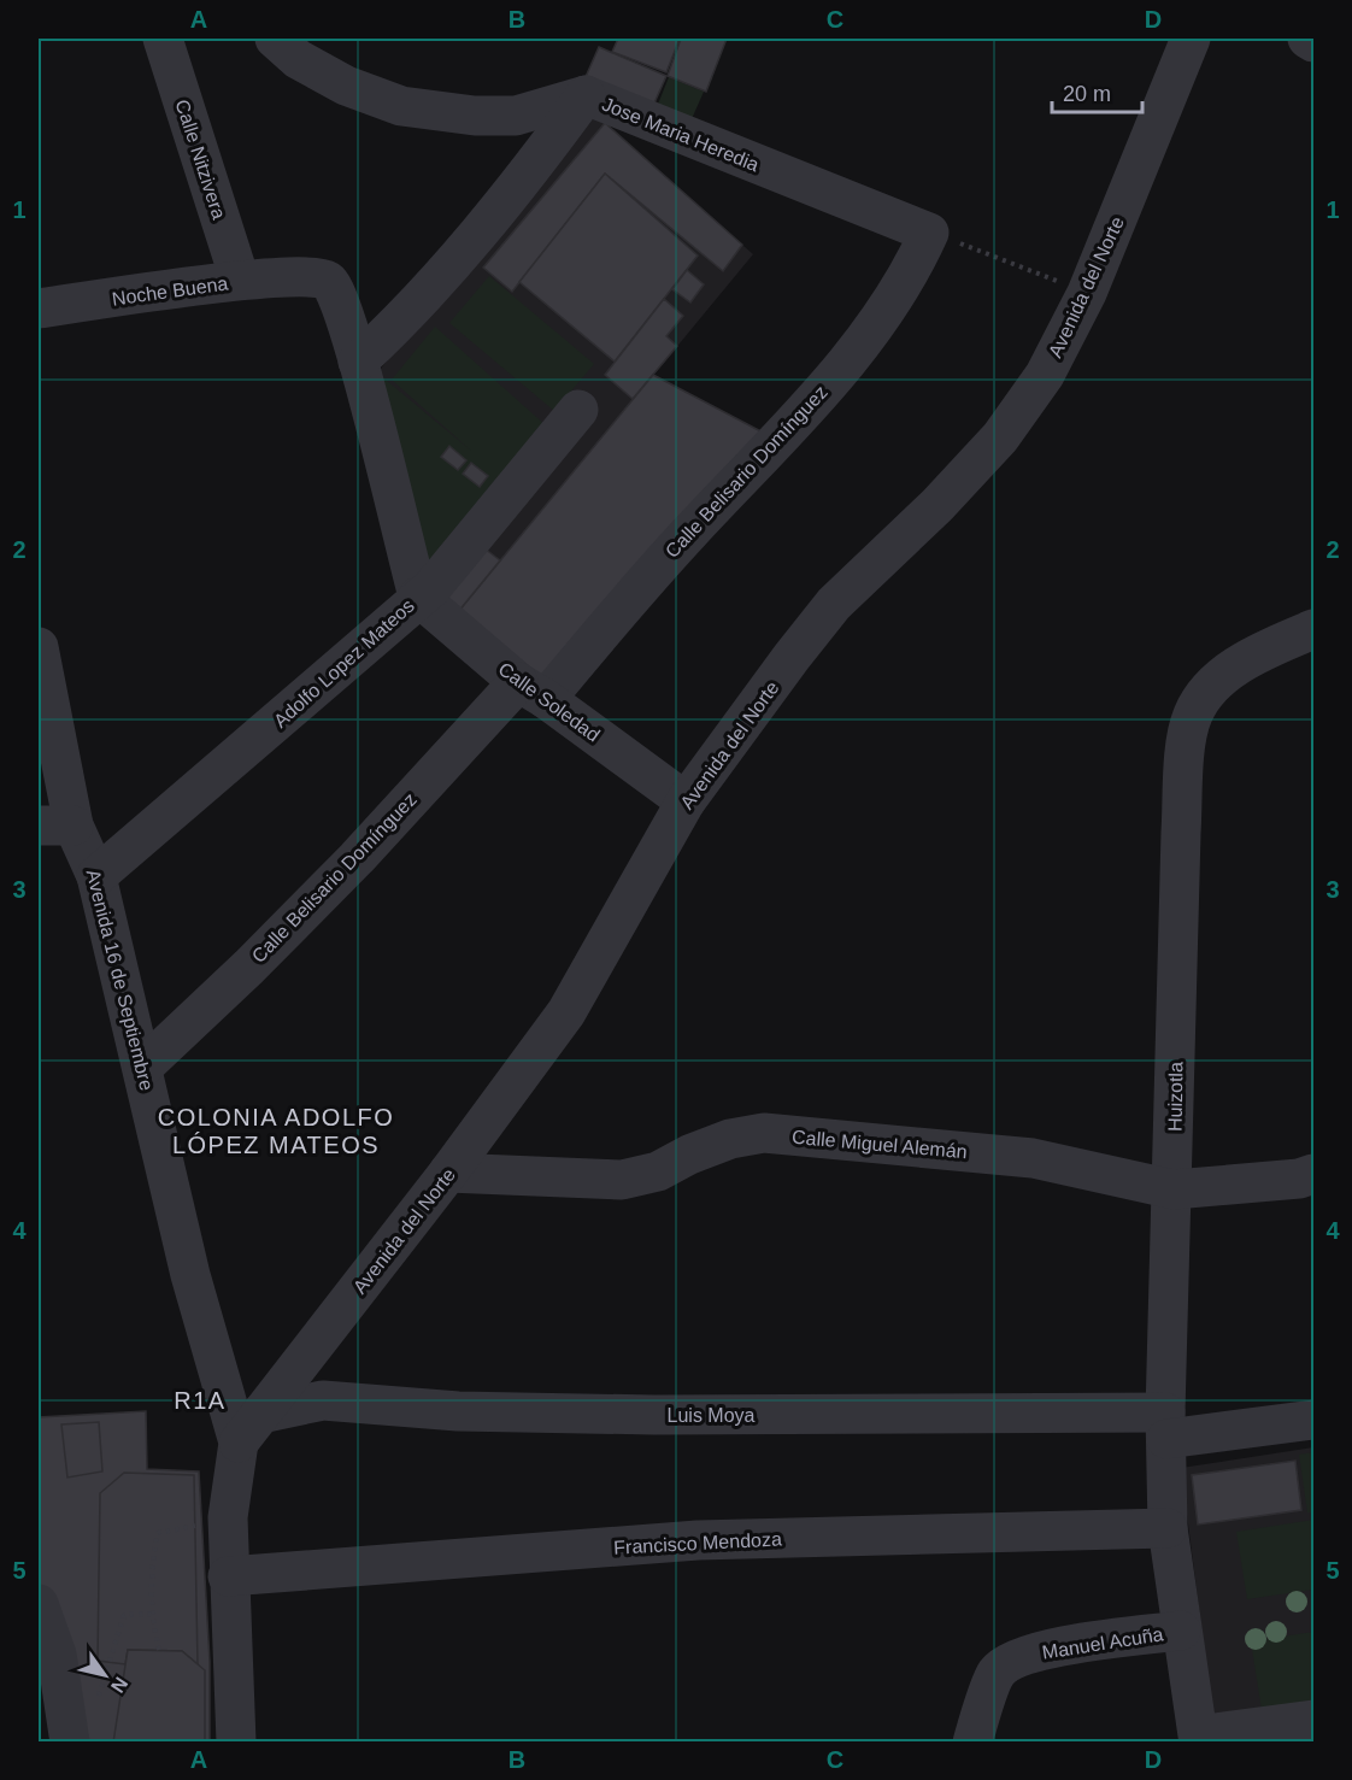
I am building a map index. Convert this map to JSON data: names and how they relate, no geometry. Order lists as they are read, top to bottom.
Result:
{
  "streets": {
    "street": [
      "Jose Maria Heredia",
      "Calle Nitzivera",
      "Avenida del Norte",
      "Noche Buena",
      "Calle Belisario Domínguez",
      "Adolfo Lopez Mateos",
      "Calle Soledad",
      "Avenida 16 de Septiembre",
      "Huizotla",
      "Calle Miguel Alemán",
      "Luis Moya",
      "Francisco Mendoza",
      "Manuel Acuña"
    ]
  },
  "crossings": [
    ["Jose Maria Heredia", "Calle Belisario Domínguez"],
    ["Calle Nitzivera", "Noche Buena"],
    ["Avenida del Norte", "Calle Soledad"],
    ["Avenida del Norte", "Avenida 16 de Septiembre"],
    ["Avenida del Norte", "Calle Miguel Alemán"],
    ["Avenida del Norte", "Luis Moya"],
    ["Noche Buena", "Adolfo Lopez Mateos"],
    ["Calle Belisario Domínguez", "Calle Soledad"],
    ["Calle Belisario Domínguez", "Avenida 16 de Septiembre"],
    ["Adolfo Lopez Mateos", "Calle Soledad"],
    ["Adolfo Lopez Mateos", "Avenida 16 de Septiembre"],
    ["Avenida 16 de Septiembre", "Luis Moya"],
    ["Avenida 16 de Septiembre", "Francisco Mendoza"],
    ["Huizotla", "Calle Miguel Alemán"],
    ["Huizotla", "Luis Moya"],
    ["Huizotla", "Francisco Mendoza"],
    ["Huizotla", "Manuel Acuña"]
  ],
  "districts": ["COLONIA ADOLFO LÓPEZ MATEOS", "R1A"],
  "scale_bar": "20 m",
  "north": "bottom right",
  "grid": {
    "columns": [
      "A",
      "B",
      "C",
      "D"
    ],
    "rows": [
      "1",
      "2",
      "3",
      "4",
      "5"
    ]
  }
}
